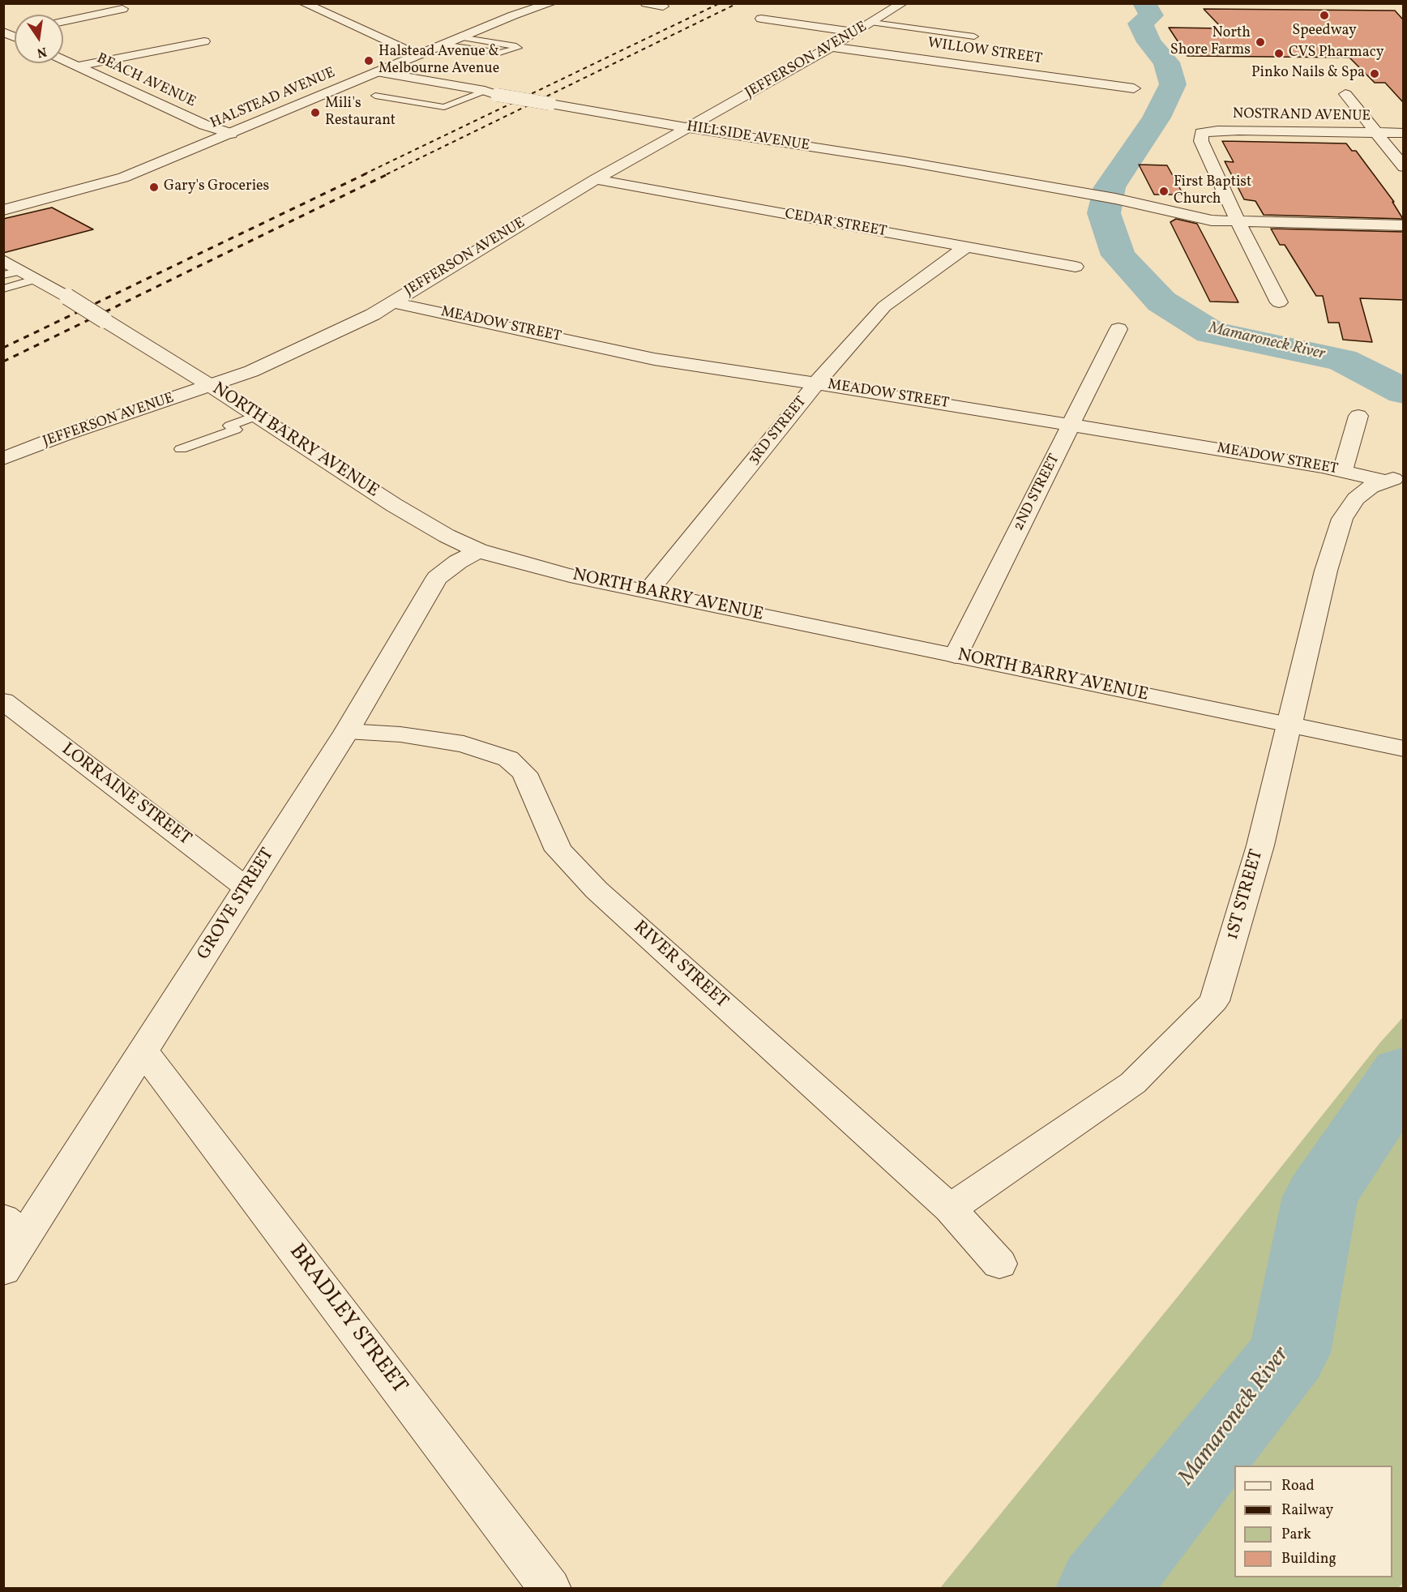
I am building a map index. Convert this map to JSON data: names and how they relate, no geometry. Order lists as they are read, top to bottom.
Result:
{
  "streets": {
    "street": [
      "WILLOW STREET",
      "JEFFERSON AVENUE",
      "BEACH AVENUE",
      "HALSTEAD AVENUE",
      "NOSTRAND AVENUE",
      "HILLSIDE AVENUE",
      "CEDAR STREET",
      "MEADOW STREET",
      "3RD STREET",
      "NORTH BARRY AVENUE",
      "2ND STREET",
      "LORRAINE STREET",
      "1ST STREET",
      "GROVE STREET",
      "RIVER STREET",
      "BRADLEY STREET"
    ]
  },
  "crossings": [
    ["WILLOW STREET", "JEFFERSON AVENUE"],
    ["JEFFERSON AVENUE", "HILLSIDE AVENUE"],
    ["JEFFERSON AVENUE", "CEDAR STREET"],
    ["JEFFERSON AVENUE", "MEADOW STREET"],
    ["JEFFERSON AVENUE", "NORTH BARRY AVENUE"],
    ["BEACH AVENUE", "HALSTEAD AVENUE"],
    ["HALSTEAD AVENUE", "HILLSIDE AVENUE"],
    ["NOSTRAND AVENUE", "HILLSIDE AVENUE"],
    ["CEDAR STREET", "3RD STREET"],
    ["MEADOW STREET", "3RD STREET"],
    ["MEADOW STREET", "2ND STREET"],
    ["MEADOW STREET", "1ST STREET"],
    ["3RD STREET", "NORTH BARRY AVENUE"],
    ["NORTH BARRY AVENUE", "2ND STREET"],
    ["NORTH BARRY AVENUE", "1ST STREET"],
    ["NORTH BARRY AVENUE", "GROVE STREET"],
    ["LORRAINE STREET", "GROVE STREET"],
    ["1ST STREET", "RIVER STREET"],
    ["GROVE STREET", "RIVER STREET"],
    ["GROVE STREET", "BRADLEY STREET"]
  ],
  "water": ["Mamaroneck River"],
  "places": [
    "Speedway",
    "North Shore Farms",
    "CVS Pharmacy",
    "Halstead Avenue & Melbourne Avenue",
    "Pinko Nails & Spa",
    "Mili's Restaurant",
    "Gary's Groceries",
    "First Baptist Church"
  ],
  "legend": [
    "Road",
    "Railway",
    "Park",
    "Building"
  ],
  "north": "bottom"
}
